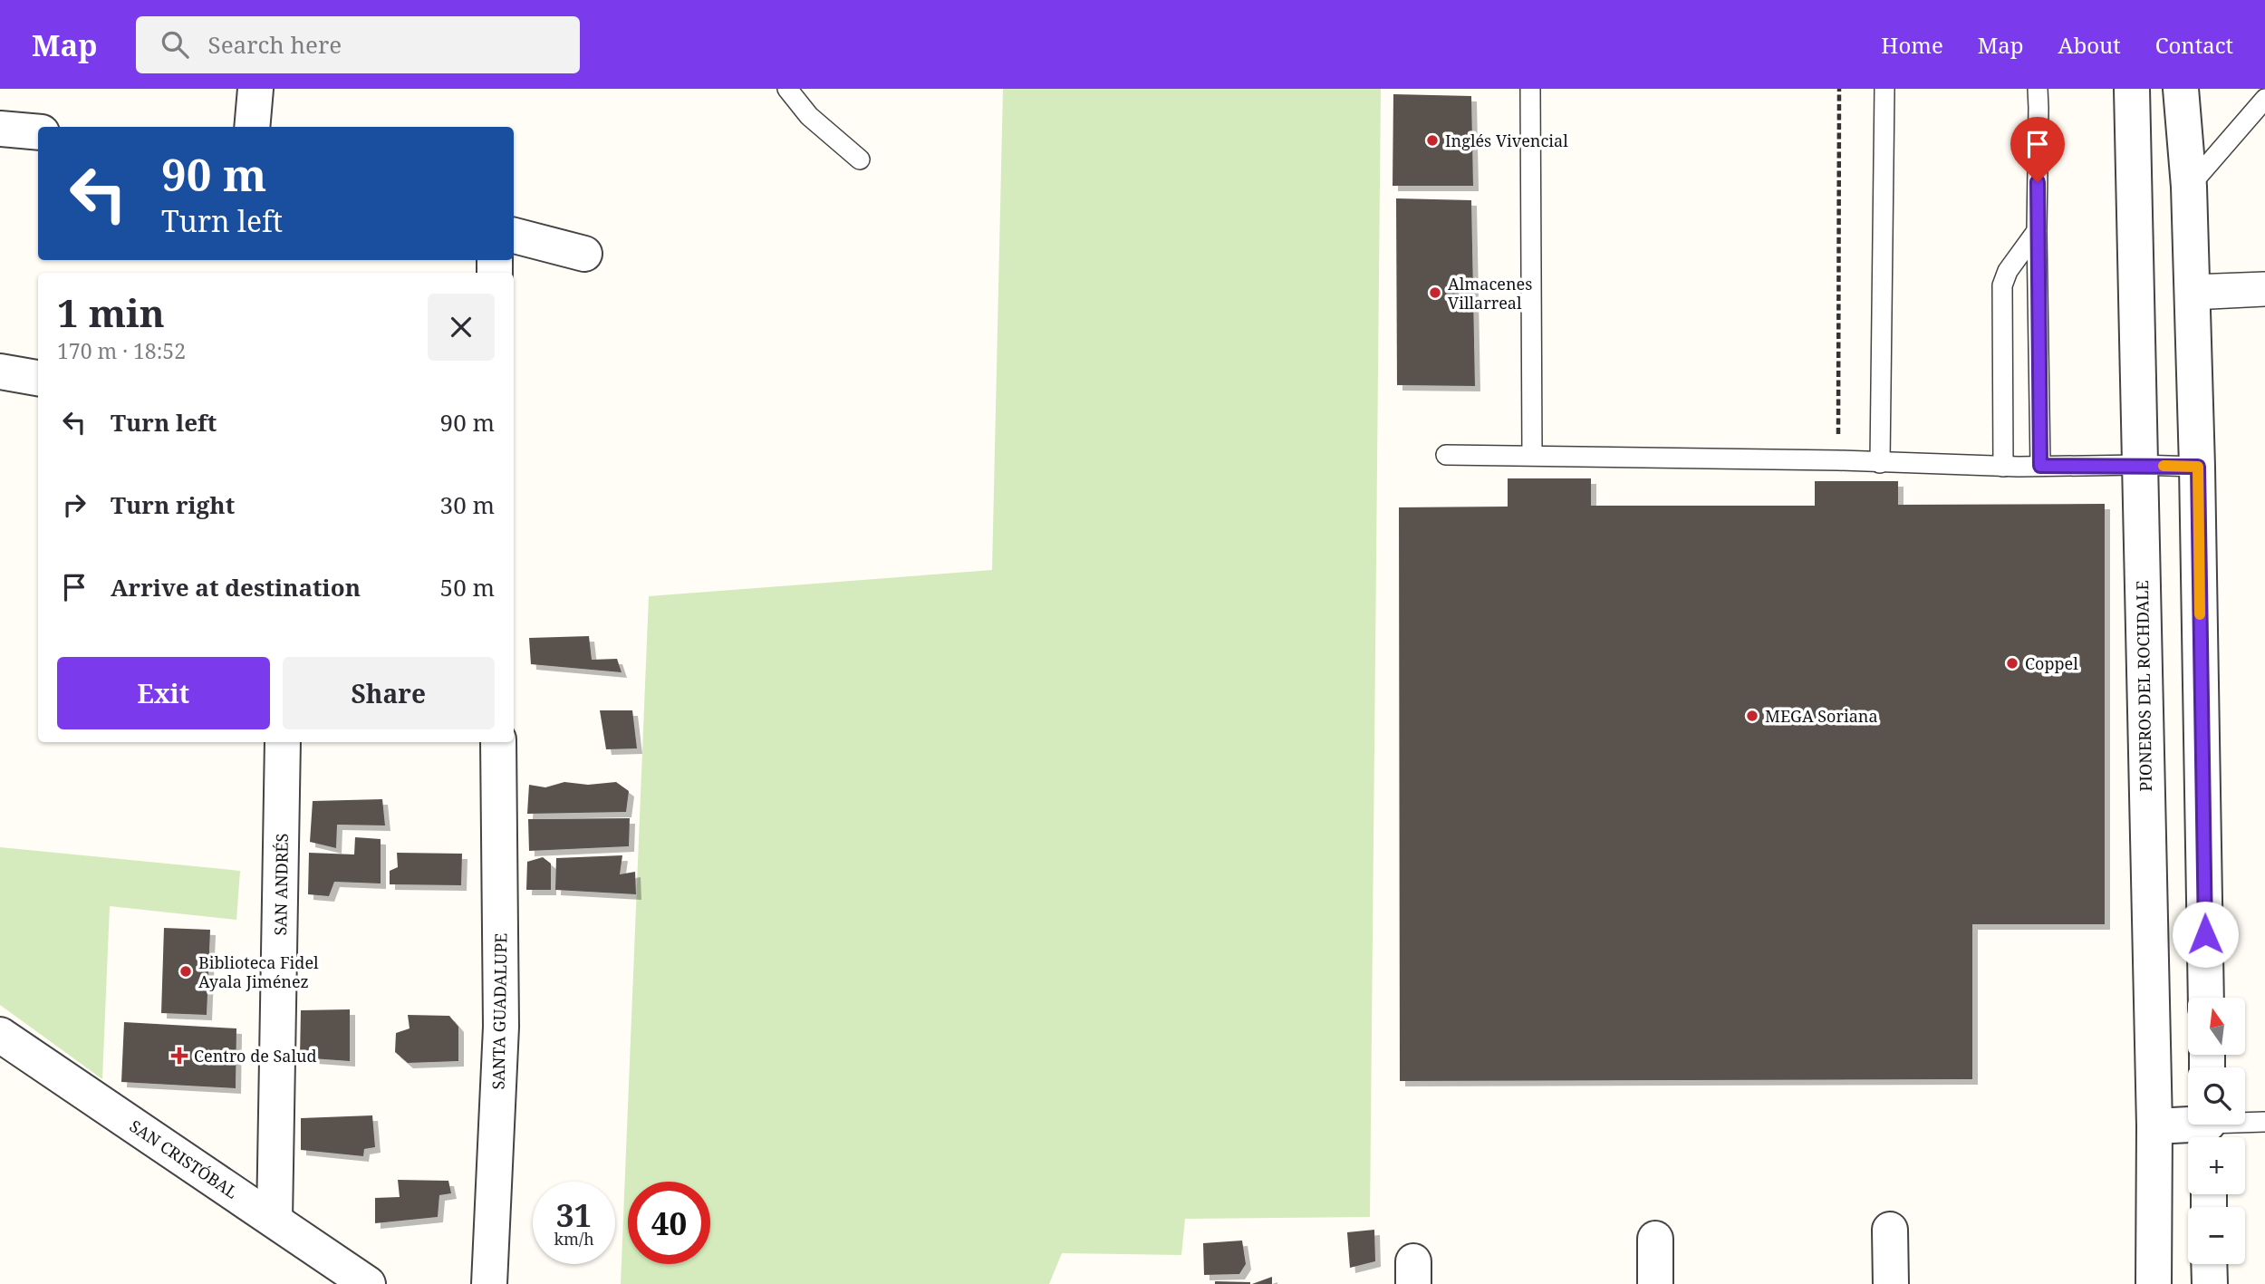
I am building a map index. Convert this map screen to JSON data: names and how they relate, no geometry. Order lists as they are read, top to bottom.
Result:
{
  "streets": {
    "street": [
      "PIONEROS DEL ROCHDALE",
      "SAN ANDRÉS",
      "SANTA GUADALUPE",
      "SAN CRISTÓBAL"
    ]
  },
  "crossings": [
    ["SAN ANDRÉS", "SAN CRISTÓBAL"]
  ],
  "places": {
    "other": [
      "Inglés Vivencial",
      "Almacenes Villarreal",
      "Coppel",
      "MEGA Soriana",
      "Biblioteca Fidel Ayala Jiménez"
    ],
    "health": ["Centro de Salud"]
  },
  "north": "top",
  "page": {
    "header": "Map",
    "search": "Search here",
    "nav": [
      "Home",
      "Map",
      "About",
      "Contact"
    ],
    "turn": ["90 m", "Turn left"],
    "heading": ["1 min", "170 m · 18:52"],
    "list": [
      {
        "name": "Turn left",
        "value": "90 m"
      },
      {
        "name": "Turn right",
        "value": "30 m"
      },
      {
        "name": "Arrive at destination",
        "value": "50 m"
      }
    ],
    "buttons": ["Exit", "Share"],
    "map_buttons": ["+", "−"],
    "speed": "31 km/h",
    "limit": "40"
  }
}
